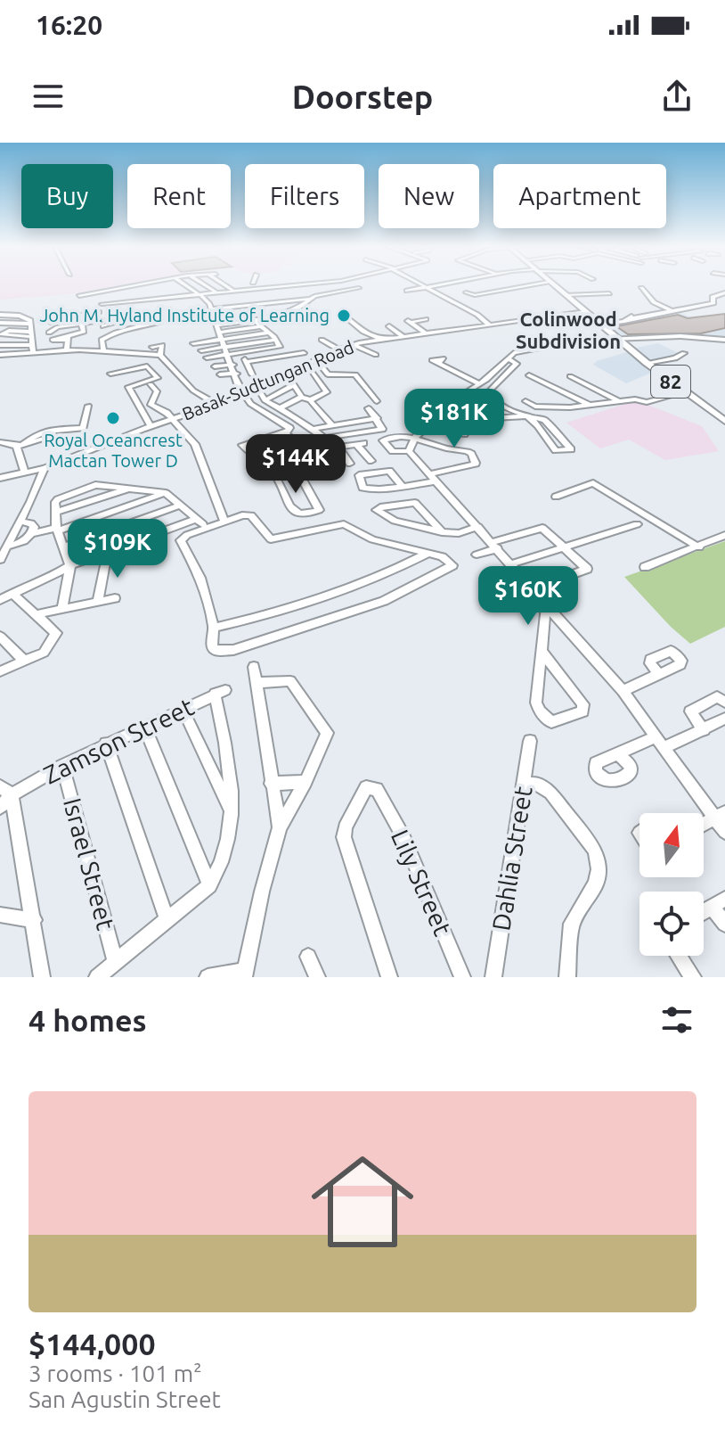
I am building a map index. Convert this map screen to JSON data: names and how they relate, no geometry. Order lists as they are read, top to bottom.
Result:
{
  "streets": {
    "main road": ["82"],
    "street": [
      "Basak-Sudtungan Road",
      "Zamson Street",
      "Dahlia Street",
      "Israel Street",
      "Lily Street"
    ]
  },
  "crossings": [
    ["Basak-Sudtungan Road", "82"],
    ["Zamson Street", "Israel Street"]
  ],
  "districts": ["Colinwood Subdivision"],
  "places": ["John M. Hyland Institute of Learning", "Royal Oceancrest Mactan Tower D"],
  "north": "top",
  "page": {
    "status": "16:20",
    "header": "Doorstep",
    "chip": [
      "Buy",
      "Rent",
      "Filters",
      "New",
      "Apartment"
    ],
    "price": [
      "$181K",
      "$144K",
      "$109K",
      "$160K"
    ],
    "heading": "4 homes",
    "list": [
      {
        "name": "$144,000",
        "note": "3 rooms · 101 m² · San Agustin Street"
      }
    ]
  }
}
